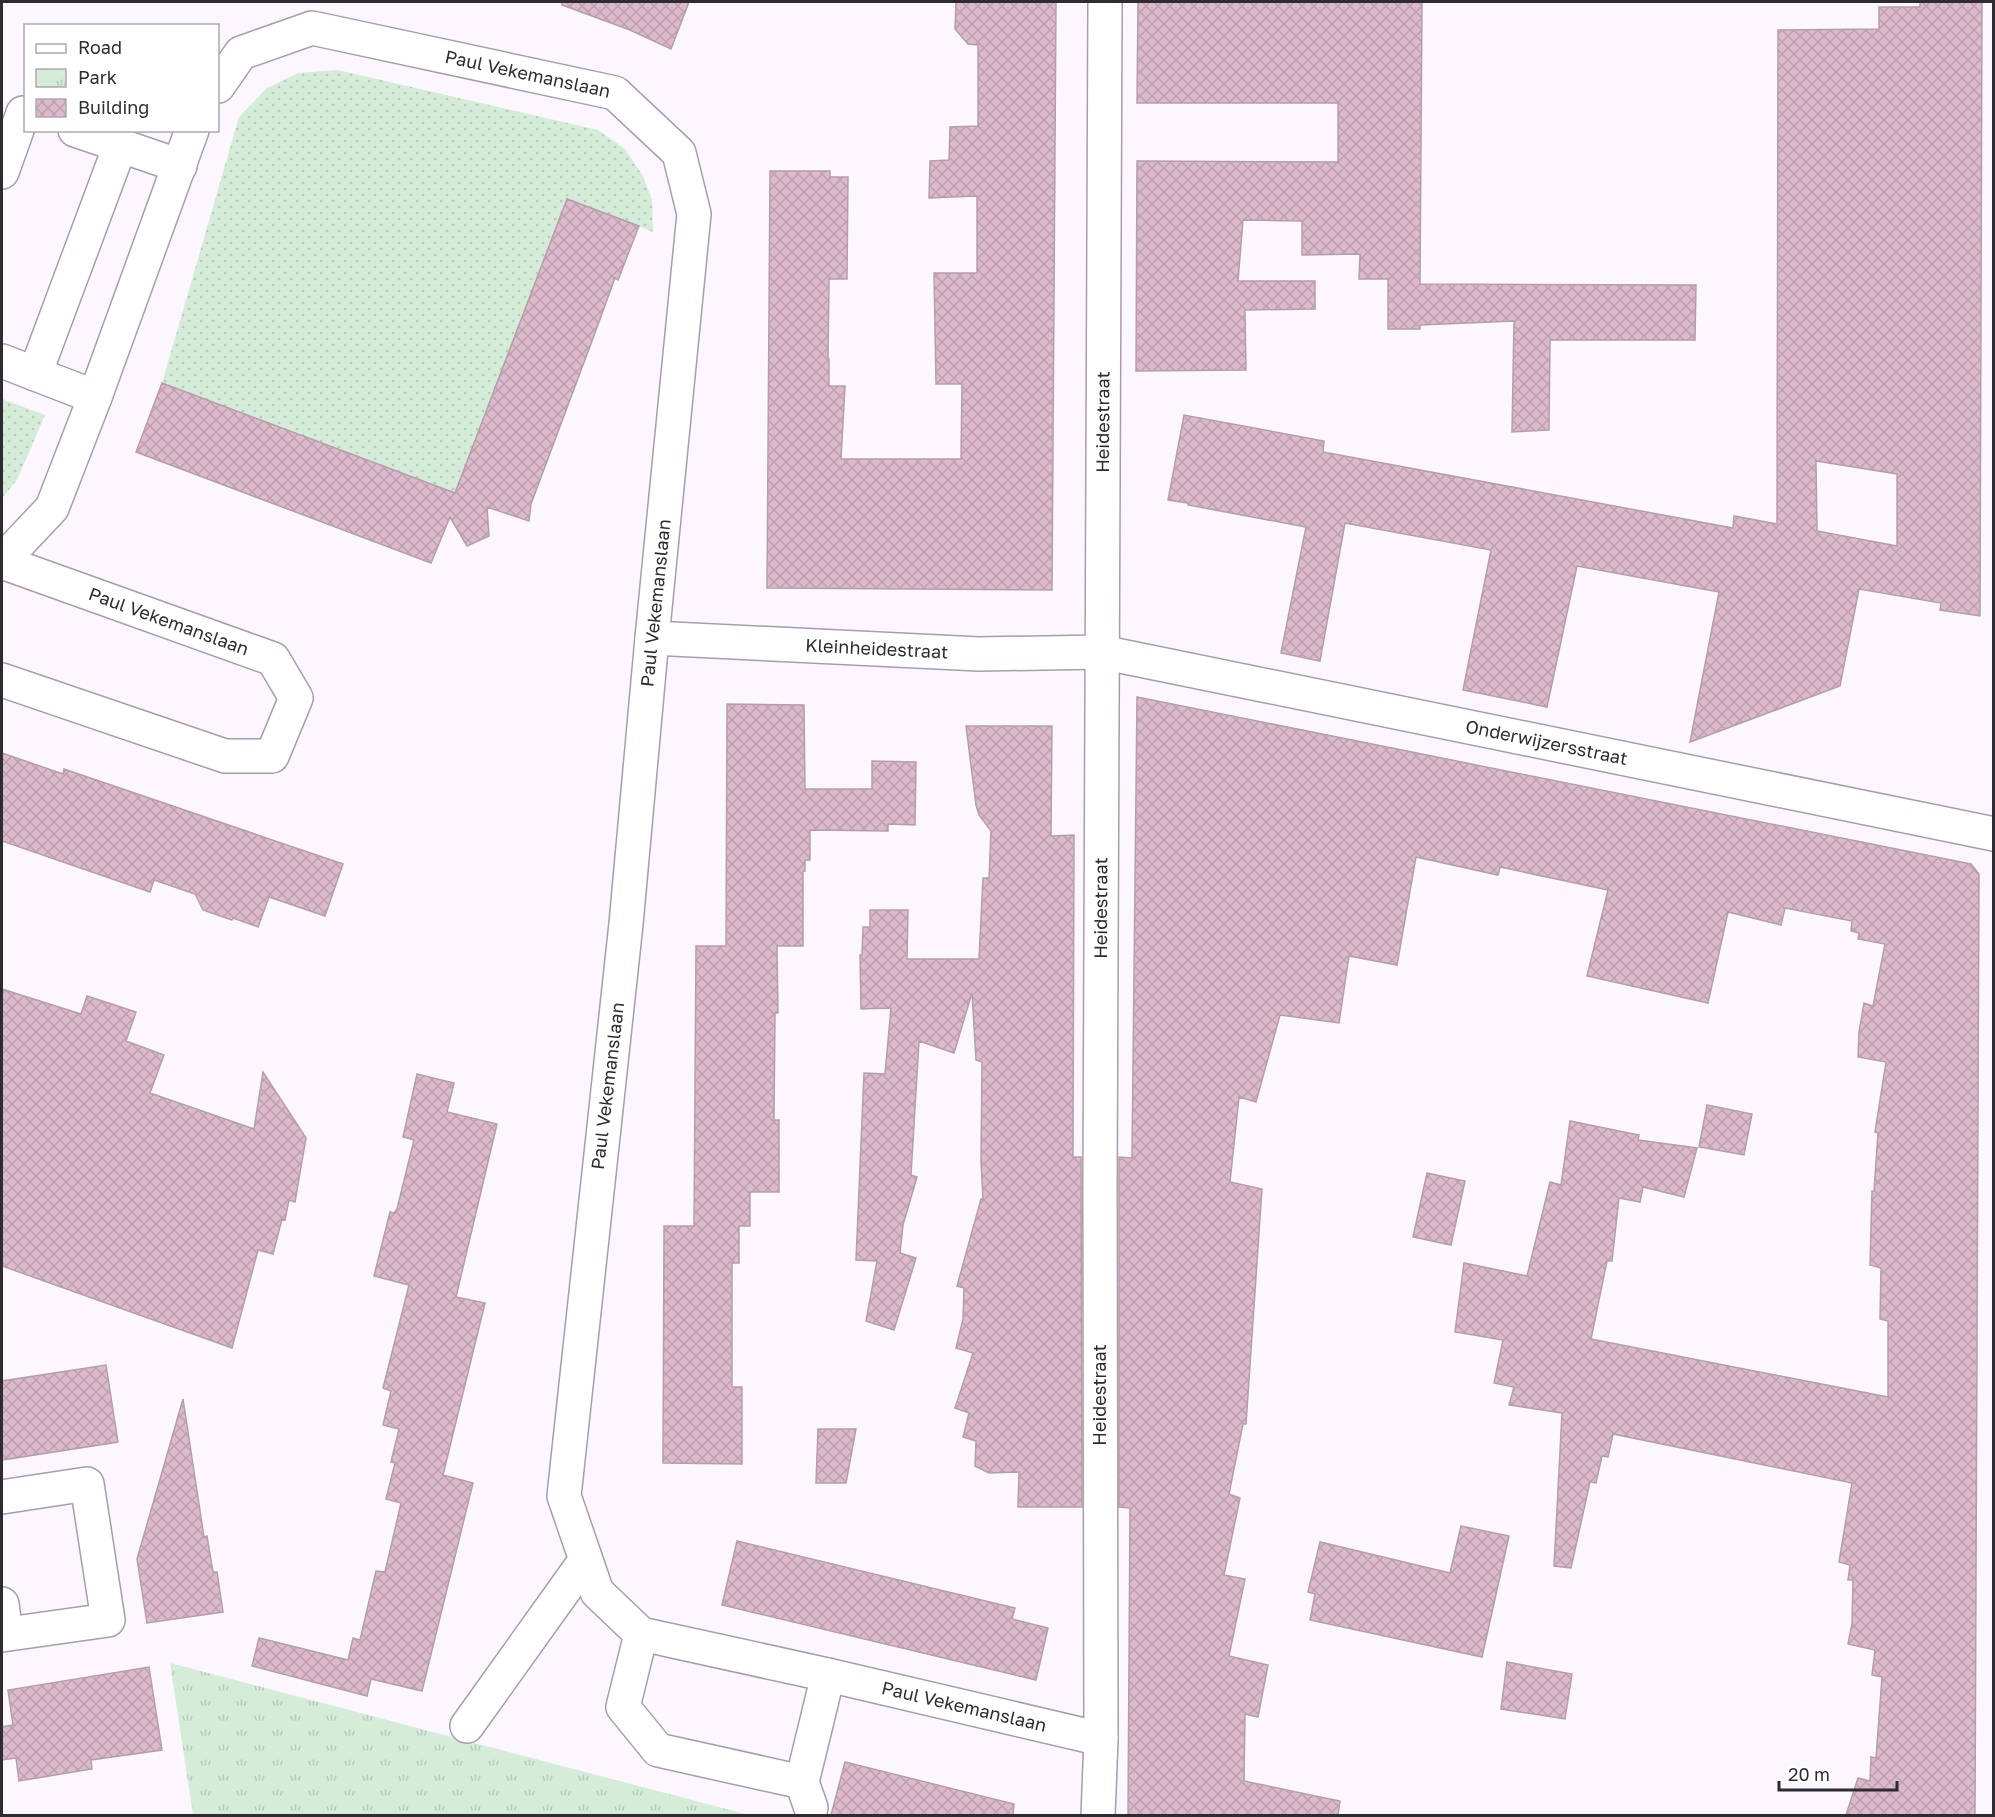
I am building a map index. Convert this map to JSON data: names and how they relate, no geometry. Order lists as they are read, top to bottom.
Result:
{
  "streets": {
    "street": [
      "Paul Vekemanslaan",
      "Heidestraat",
      "Kleinheidestraat",
      "Onderwijzersstraat"
    ]
  },
  "crossings": [
    ["Paul Vekemanslaan", "Heidestraat"],
    ["Paul Vekemanslaan", "Kleinheidestraat"],
    ["Heidestraat", "Kleinheidestraat"],
    ["Heidestraat", "Onderwijzersstraat"],
    ["Kleinheidestraat", "Onderwijzersstraat"]
  ],
  "legend": ["Road", "Park", "Building"],
  "scale_bar": "20 m"
}
